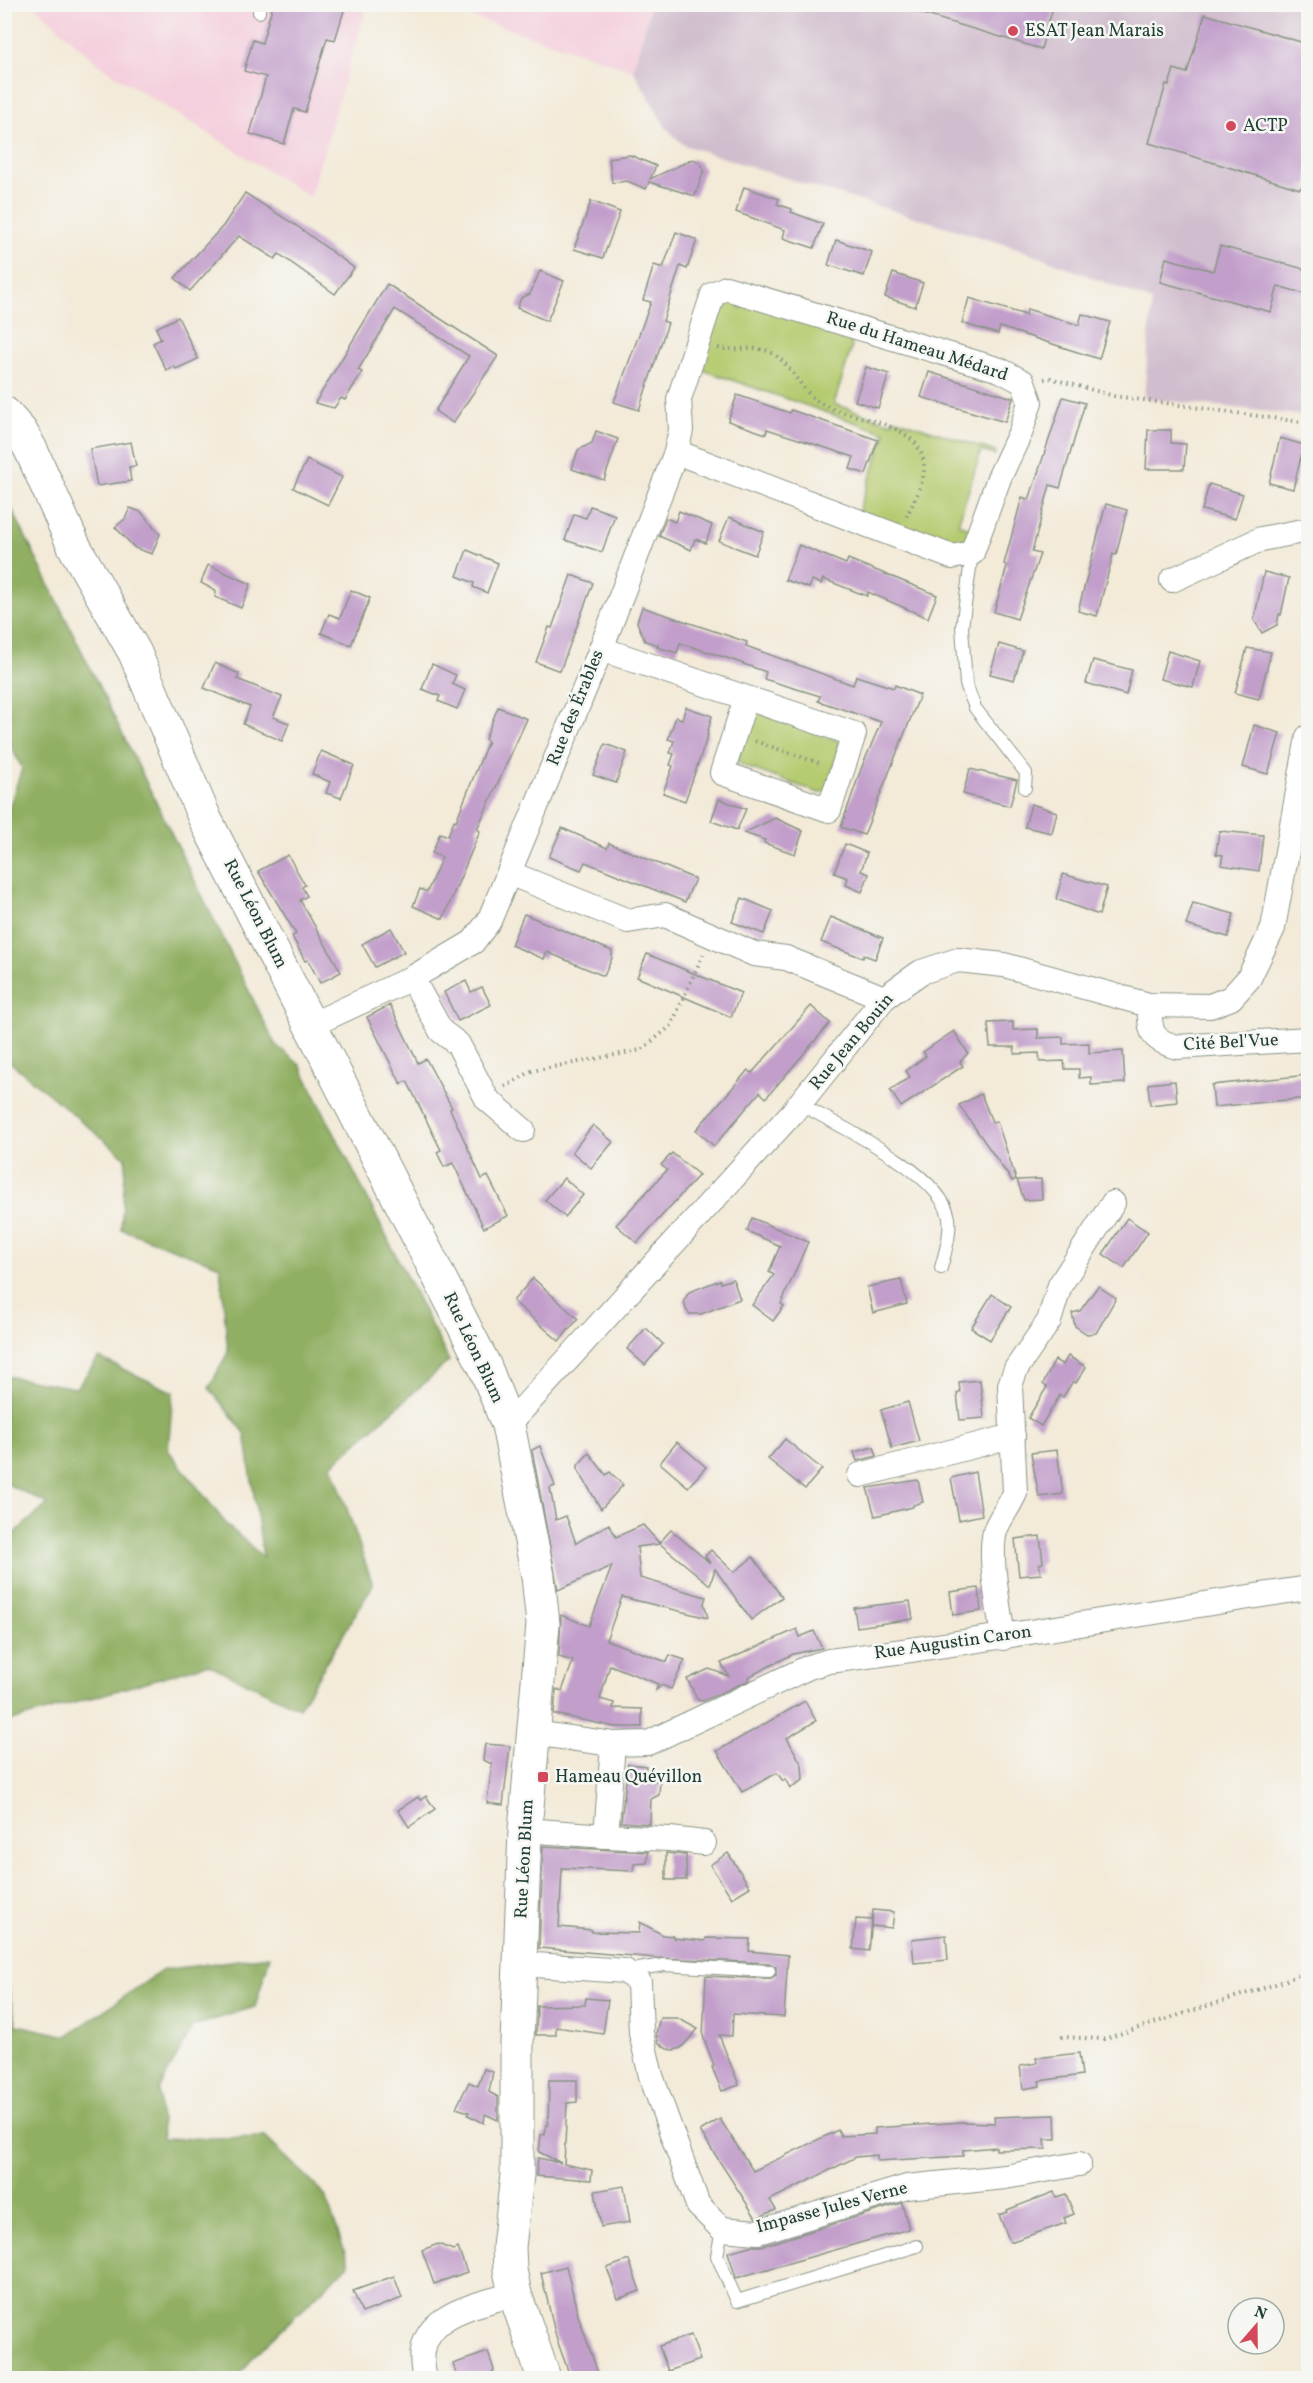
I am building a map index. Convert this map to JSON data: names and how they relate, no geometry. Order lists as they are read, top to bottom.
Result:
{
  "streets": {
    "street": [
      "Rue du Hameau Médard",
      "Rue des Érables",
      "Rue Léon Blum",
      "Rue Jean Bouin",
      "Cité Bel'Vue",
      "Rue Augustin Caron",
      "Impasse Jules Verne"
    ]
  },
  "crossings": [
    ["Rue du Hameau Médard", "Rue des Érables"],
    ["Rue des Érables", "Rue Léon Blum"],
    ["Rue Léon Blum", "Rue Jean Bouin"],
    ["Rue Léon Blum", "Rue Augustin Caron"],
    ["Rue Jean Bouin", "Cité Bel'Vue"]
  ],
  "places": {
    "other": ["ESAT Jean Marais", "ACTP"],
    "transit": ["Hameau Quévillon"]
  },
  "north": "top"
}
